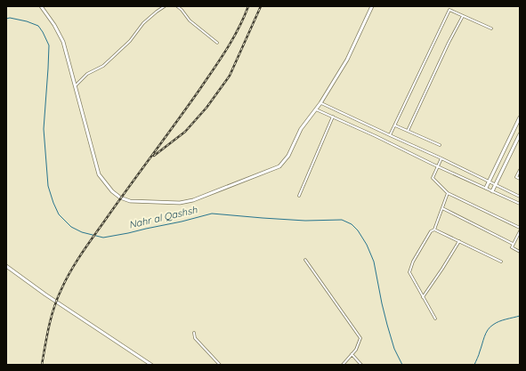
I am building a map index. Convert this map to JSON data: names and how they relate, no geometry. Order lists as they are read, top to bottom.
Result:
{
  "water": ["Nahr al Qashsh"]
}
